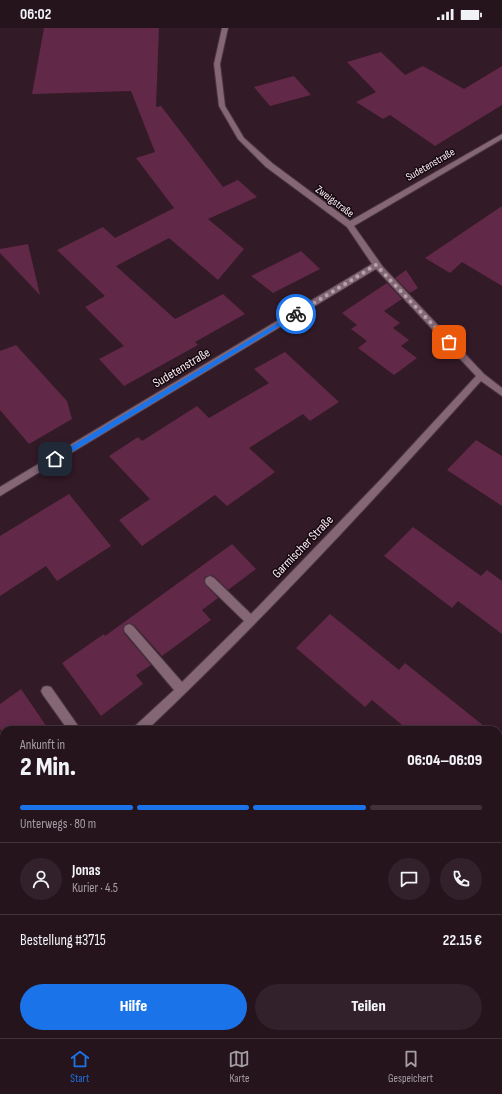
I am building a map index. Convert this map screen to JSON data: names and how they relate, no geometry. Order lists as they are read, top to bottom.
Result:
{
  "streets": {
    "street": ["Sudetenstraße", "Zweigstraße", "Garmischer Straße"]
  },
  "crossings": [
    ["Sudetenstraße", "Zweigstraße"],
    ["Zweigstraße", "Garmischer Straße"]
  ],
  "page": {
    "status": "06:02",
    "heading": ["2 Min.", "Ankunft in", "06:04–06:09"],
    "panel": [
      "Jonas",
      "Kurier · 4.5",
      "Bestellung #3715",
      "22.15 €"
    ],
    "bar": "Unterwegs · 80 m",
    "buttons": ["Hilfe", "Teilen"],
    "tabs": ["Start", "Karte", "Gespeichert"]
  }
}
